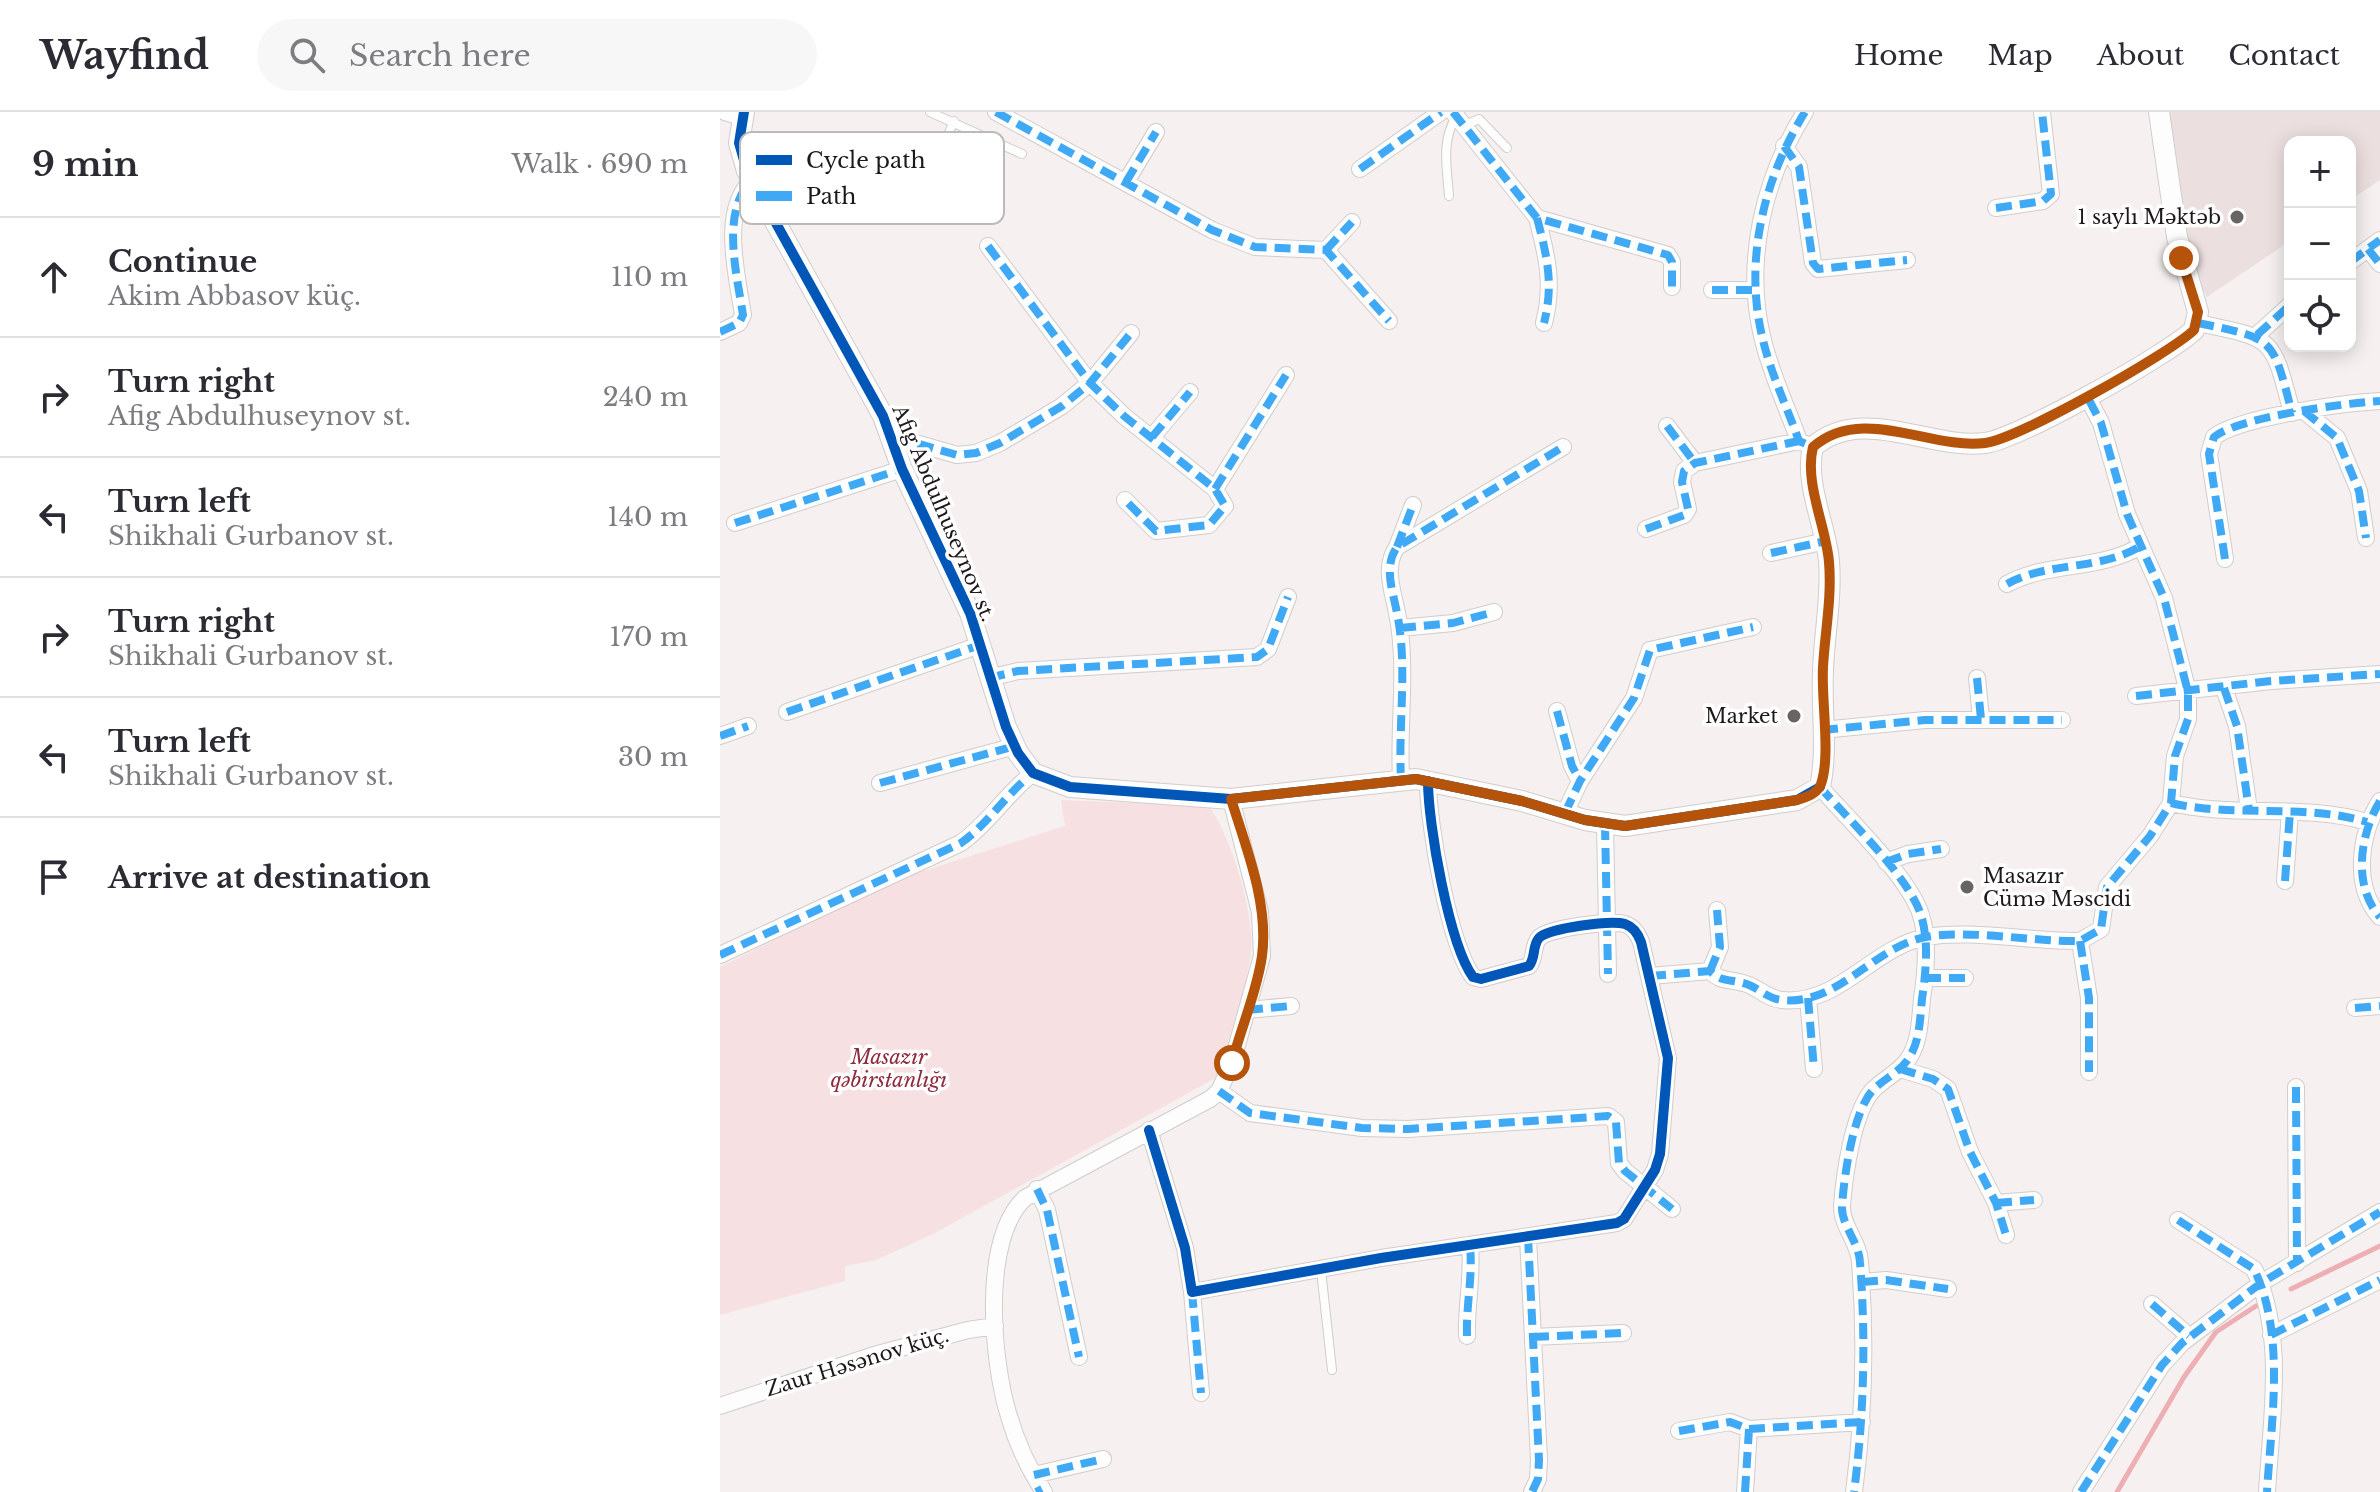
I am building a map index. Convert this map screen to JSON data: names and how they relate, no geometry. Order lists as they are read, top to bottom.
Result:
{
  "streets": {
    "street": ["Afig Abdulhuseynov st.", "Zaur Həsənov küç."]
  },
  "parks": ["Masazır qəbirstanlığı"],
  "places": ["1 saylı Məktəb", "Market", "Masazır Cümə Məscidi"],
  "legend": ["Cycle path", "Path"],
  "page": {
    "header": "Wayfind",
    "search": "Search here",
    "nav": [
      "Home",
      "Map",
      "About",
      "Contact"
    ],
    "heading": ["9 min", "Walk · 690 m"],
    "map_buttons": ["+", "−"],
    "list": [
      ["Continue", "Akim Abbasov küç.", "110 m"],
      ["Turn right", "Afig Abdulhuseynov st.", "240 m"],
      ["Turn left", "Shikhali Gurbanov st.", "140 m"],
      ["Turn right", "Shikhali Gurbanov st.", "170 m"],
      ["Turn left", "Shikhali Gurbanov st.", "30 m"],
      "Arrive at destination"
    ]
  }
}
